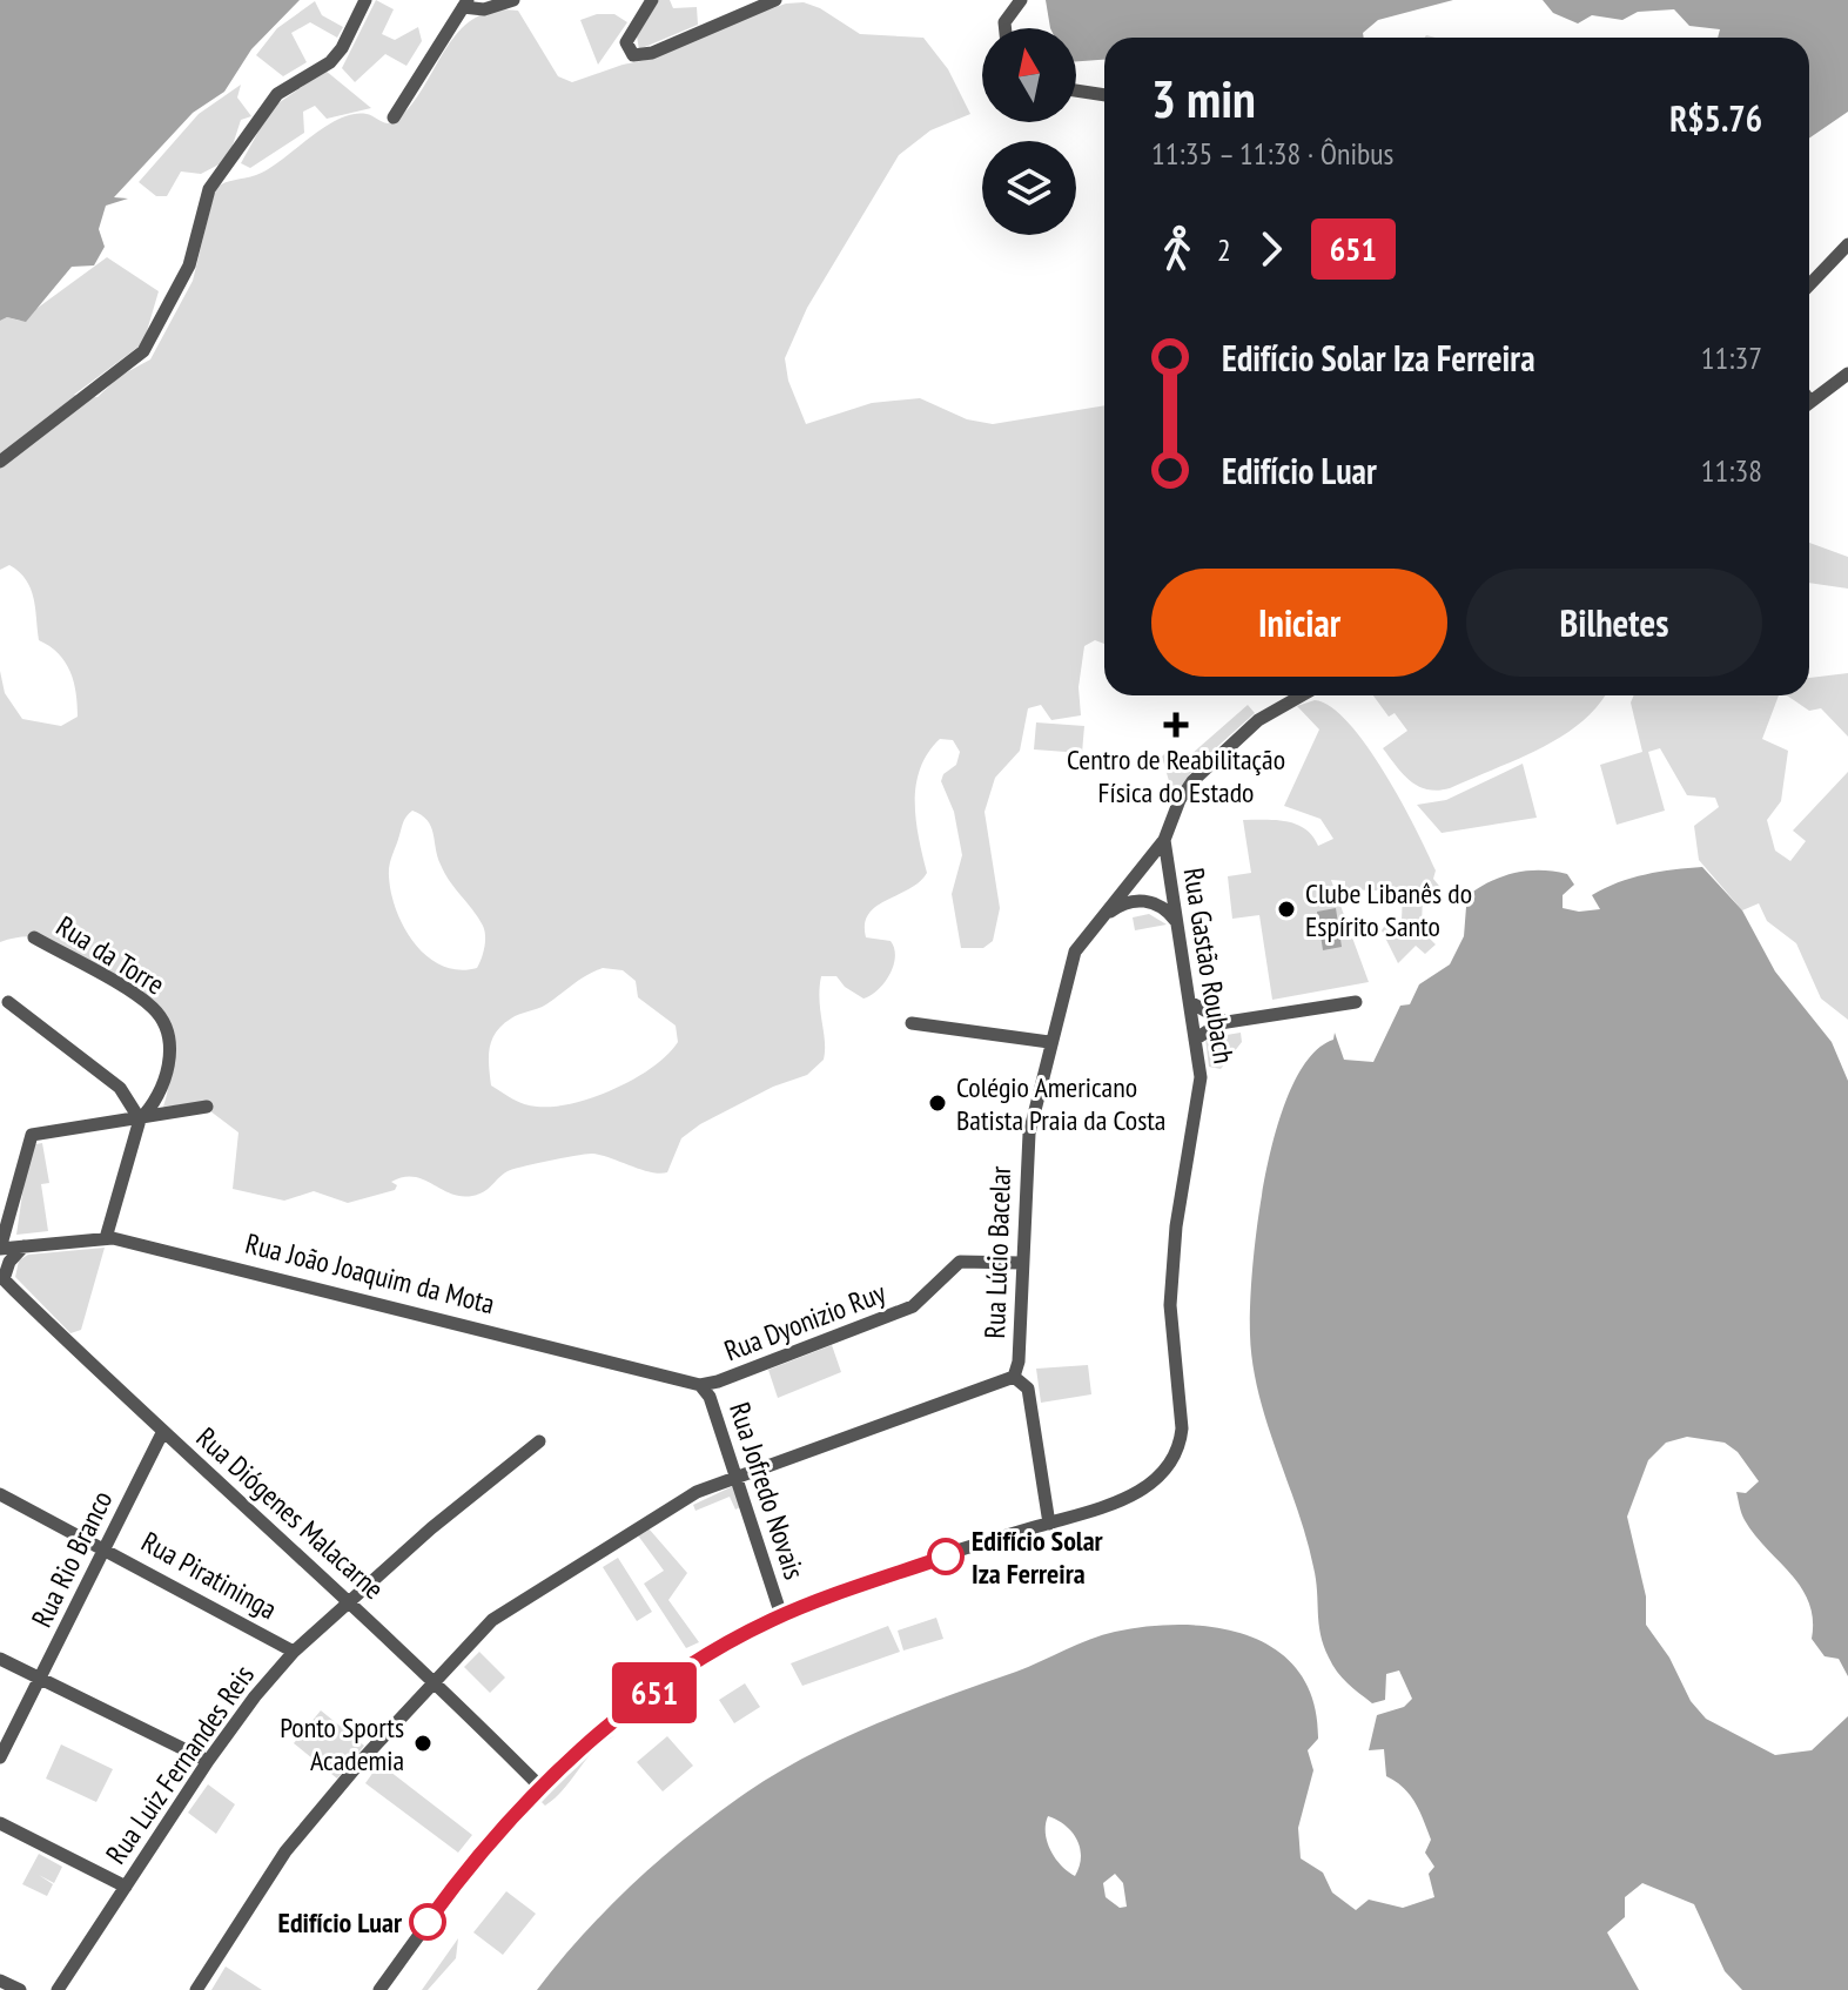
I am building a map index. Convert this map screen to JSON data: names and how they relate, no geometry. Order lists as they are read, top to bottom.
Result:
{
  "streets": {
    "street": [
      "Rua da Torre",
      "Rua Gastão Roubach",
      "Rua Lúcio Bacelar",
      "Rua João Joaquim da Mota",
      "Rua Dyonizio Ruy",
      "Rua Jofredo Novais",
      "Rua Diógenes Malacarne",
      "Rua Rio Branco",
      "Rua Piratininga",
      "Rua Luiz Fernandes Reis"
    ]
  },
  "crossings": [
    ["Rua da Torre", "Rua João Joaquim da Mota"],
    ["Rua Gastão Roubach", "Rua Lúcio Bacelar"],
    ["Rua Gastão Roubach", "Rua Jofredo Novais"],
    ["Rua Gastão Roubach", "Rua Diógenes Malacarne"],
    ["Rua Lúcio Bacelar", "Rua Dyonizio Ruy"],
    ["Rua João Joaquim da Mota", "Rua Dyonizio Ruy"],
    ["Rua João Joaquim da Mota", "Rua Jofredo Novais"],
    ["Rua Dyonizio Ruy", "Rua Jofredo Novais"],
    ["Rua Diógenes Malacarne", "Rua Rio Branco"],
    ["Rua Diógenes Malacarne", "Rua Luiz Fernandes Reis"],
    ["Rua Rio Branco", "Rua Piratininga"],
    ["Rua Piratininga", "Rua Luiz Fernandes Reis"]
  ],
  "places": {
    "health": ["Centro de Reabilitação Física do Estado"],
    "other": [
      "Clube Libanês do Espírito Santo",
      "Colégio Americano Batista Praia da Costa",
      "Edifício Solar Iza Ferreira",
      "Ponto Sports Academia",
      "Edifício Luar"
    ]
  },
  "lines": ["bus line 651"],
  "north": "top",
  "page": {
    "on_map": "651",
    "heading": ["3 min", "11:35 – 11:38 · Ônibus", "R$5.76"],
    "legs": ["2", "651"],
    "list": [
      {
        "name": "Edifício Solar Iza Ferreira",
        "value": "11:37"
      },
      {
        "name": "Edifício Luar",
        "value": "11:38"
      }
    ],
    "buttons": ["Iniciar", "Bilhetes"]
  }
}
